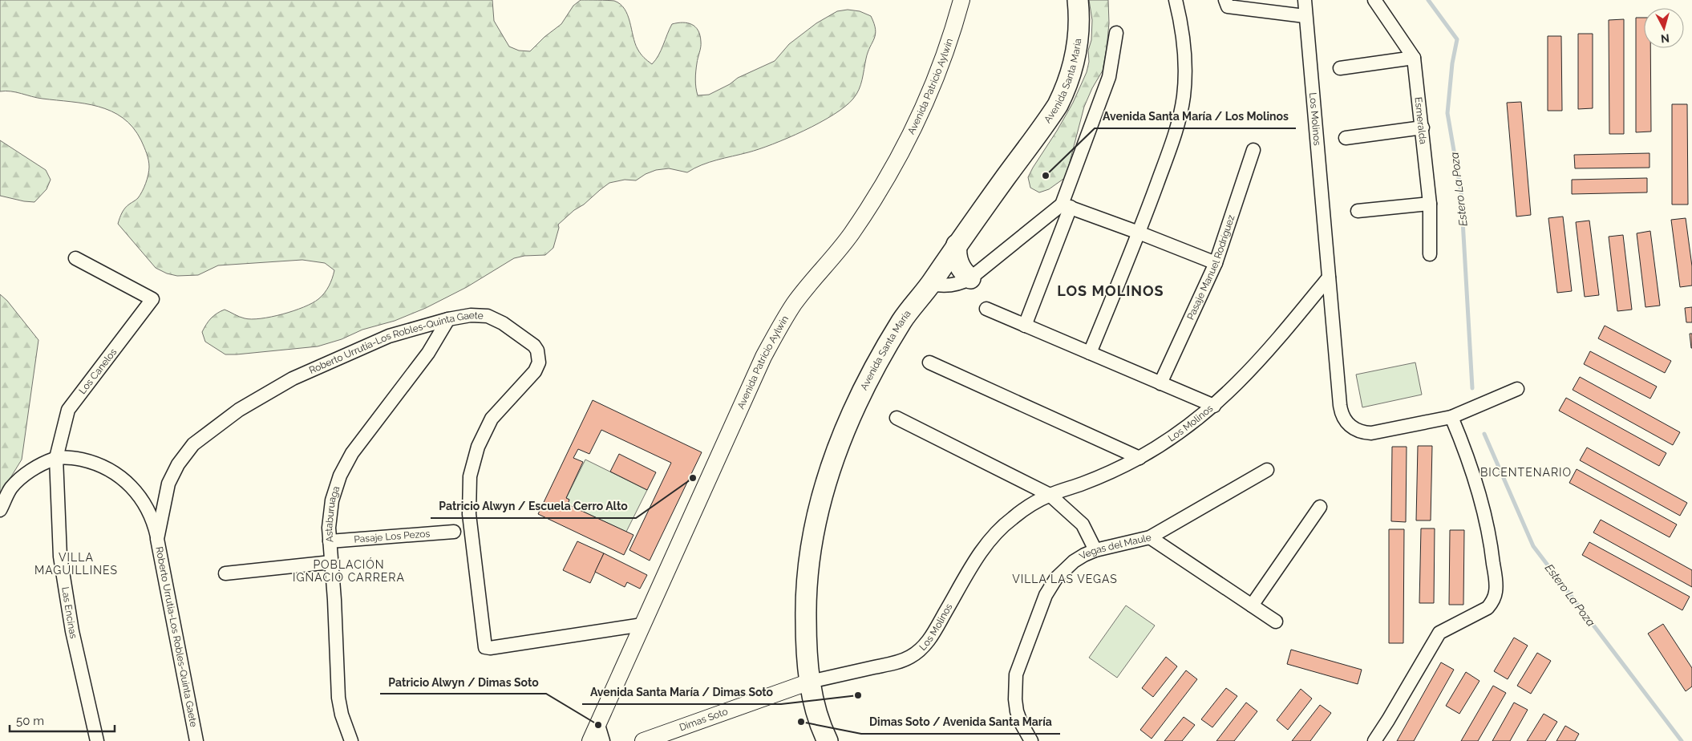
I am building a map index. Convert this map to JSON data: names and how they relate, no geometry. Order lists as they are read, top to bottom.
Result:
{
  "streets": {
    "main road": ["Avenida Santa María"],
    "street": [
      "Avenida Patricio Aylwin",
      "Los Molinos",
      "Esmeralda",
      "Pasaje Manuel Rodríguez",
      "Roberto Urrutia-Los Robles-Quinta Gaete",
      "Los Canelos",
      "Astaburuaga",
      "Pasaje Los Pezos",
      "Vegas del Maule",
      "Las Encinas",
      "Dimas Soto"
    ]
  },
  "crossings": [
    ["Avenida Santa María", "Los Molinos"],
    ["Avenida Santa María", "Dimas Soto"],
    ["Avenida Patricio Aylwin", "Roberto Urrutia-Los Robles-Quinta Gaete"],
    ["Los Molinos", "Dimas Soto"],
    ["Roberto Urrutia-Los Robles-Quinta Gaete", "Astaburuaga"],
    ["Los Canelos", "Las Encinas"],
    ["Astaburuaga", "Pasaje Los Pezos"]
  ],
  "districts": [
    "LOS MOLINOS",
    "BICENTENARIO",
    "VILLA MAGUILLINES",
    "POBLACIÓN IGNACIO CARRERA",
    "VILLA LAS VEGAS"
  ],
  "water": ["Estero La Poza"],
  "places": [
    "Avenida Santa María / Los Molinos",
    "Patricio Alwyn / Escuela Cerro Alto",
    "Avenida Santa María / Dimas Soto",
    "Dimas Soto / Avenida Santa María",
    "Patricio Alwyn / Dimas Soto"
  ],
  "scale_bar": "50 m",
  "north": "bottom"
}
